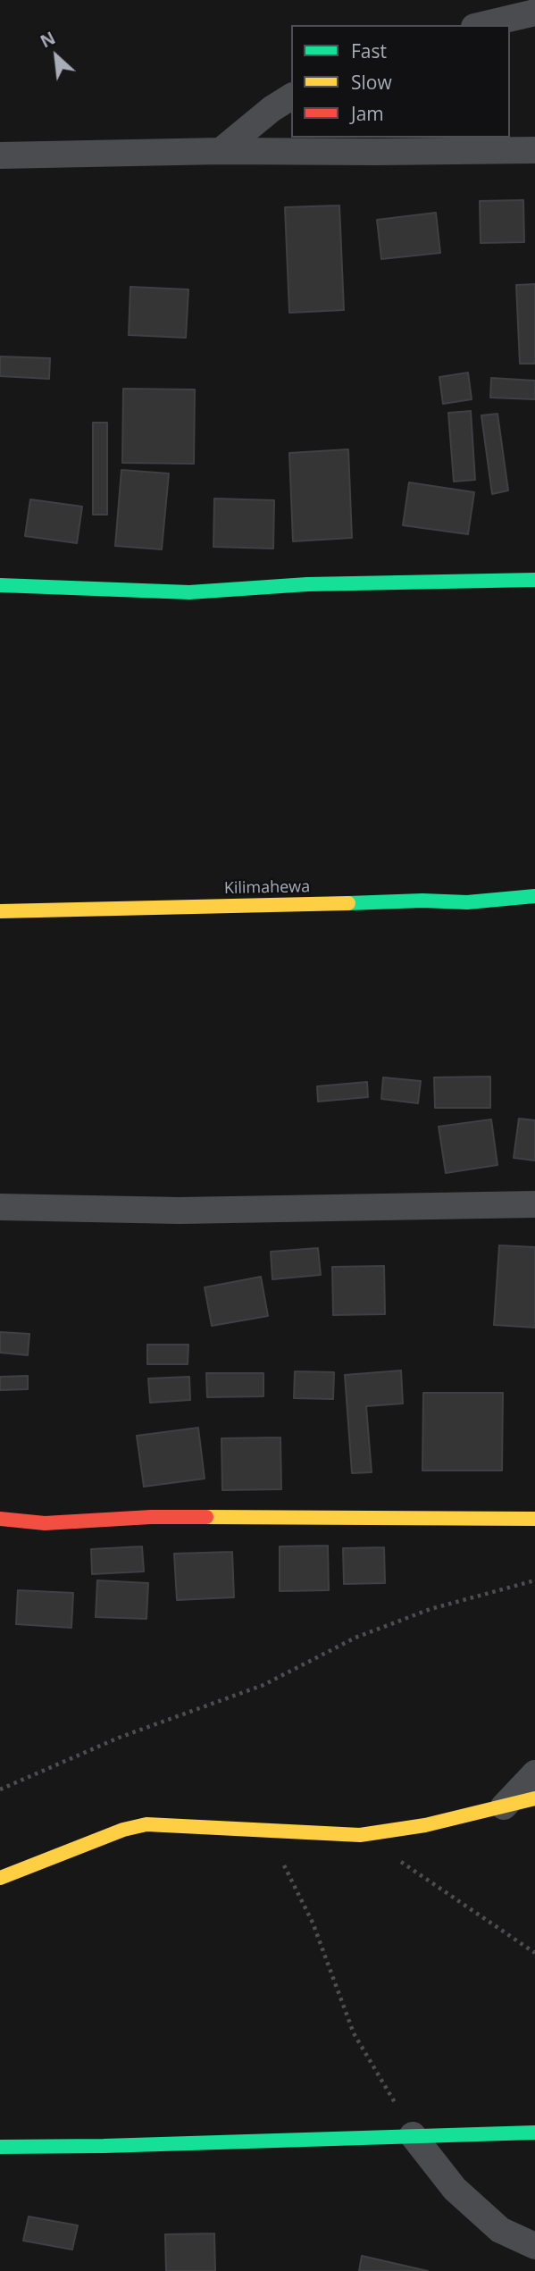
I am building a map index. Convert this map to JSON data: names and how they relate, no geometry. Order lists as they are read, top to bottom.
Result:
{
  "streets": {
    "street": ["Kilimahewa"]
  },
  "legend": ["Fast", "Slow", "Jam"],
  "north": "top left"
}
